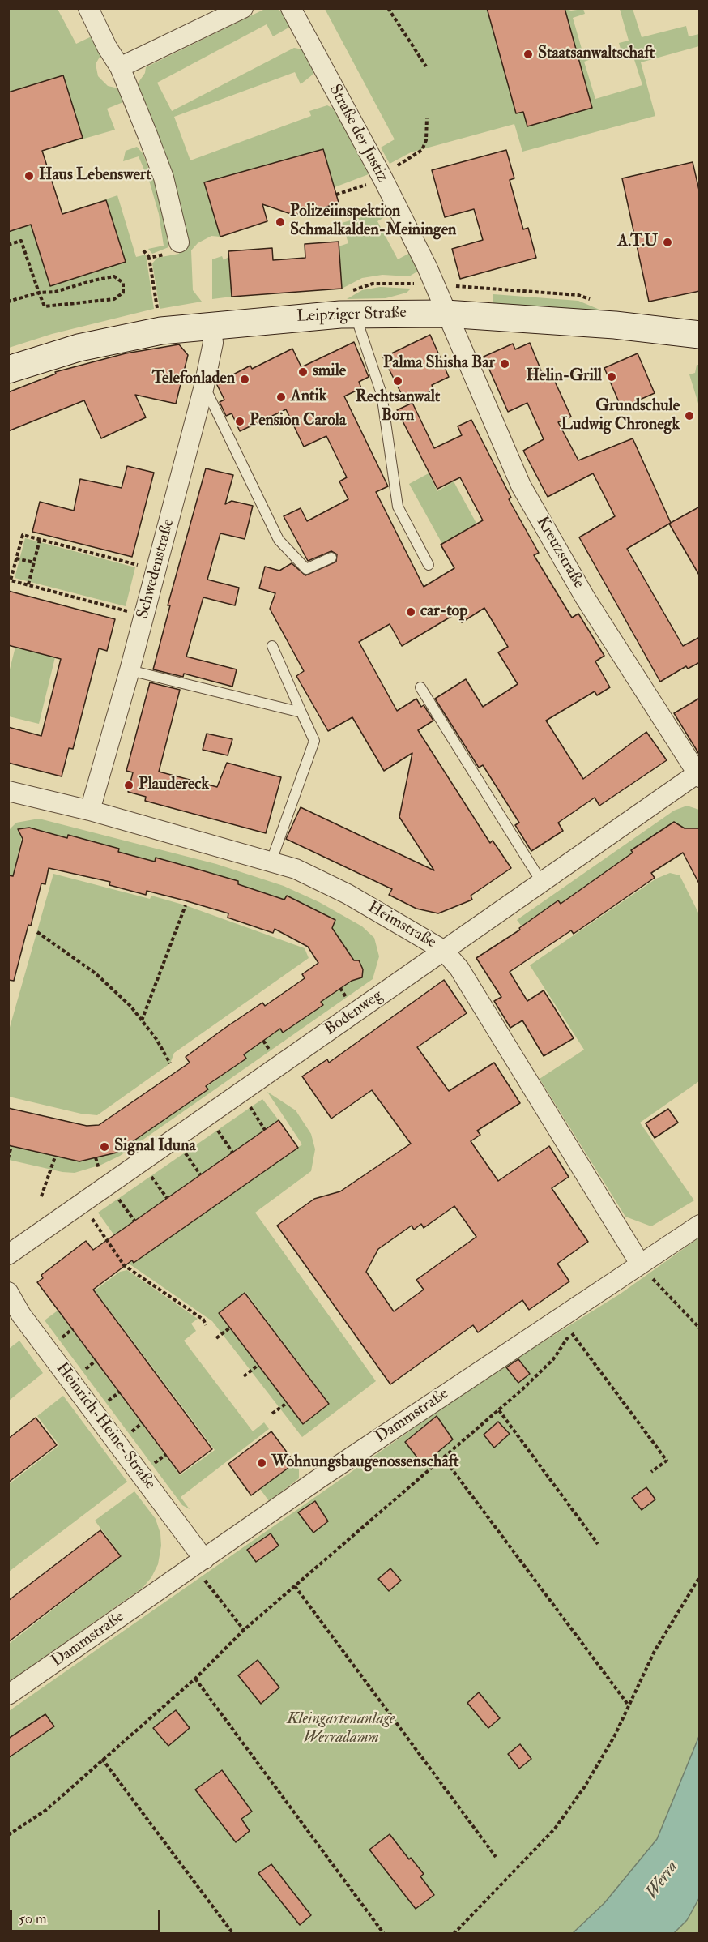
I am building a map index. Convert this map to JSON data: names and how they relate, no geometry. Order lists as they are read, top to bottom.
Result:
{
  "streets": {
    "main road": ["Leipziger Straße"],
    "street": [
      "Straße der Justiz",
      "Kreuzstraße",
      "Schwedenstraße",
      "Heimstraße",
      "Bodenweg",
      "Dammstraße",
      "Heinrich-Heine-Straße"
    ]
  },
  "crossings": [
    ["Straße der Justiz", "Leipziger Straße"],
    ["Straße der Justiz", "Kreuzstraße"],
    ["Leipziger Straße", "Kreuzstraße"],
    ["Leipziger Straße", "Schwedenstraße"],
    ["Kreuzstraße", "Bodenweg"],
    ["Schwedenstraße", "Heimstraße"],
    ["Heimstraße", "Bodenweg"],
    ["Heimstraße", "Dammstraße"],
    ["Dammstraße", "Heinrich-Heine-Straße"]
  ],
  "water": ["Werra"],
  "parks": ["Kleingartenanlage Werradamm"],
  "places": [
    "Staatsanwaltschaft",
    "Haus Lebenswert",
    "Polizeiinspektion Schmalkalden-Meiningen",
    "A.T.U",
    "Palma Shisha Bar",
    "smile",
    "Helin-Grill",
    "Telefonladen",
    "Rechtsanwalt Born",
    "Antik",
    "Grundschule Ludwig Chronegk",
    "Pension Carola",
    "car-top",
    "Plaudereck",
    "Signal Iduna",
    "Wohnungsbaugenossenschaft"
  ],
  "scale_bar": "50 m"
}
